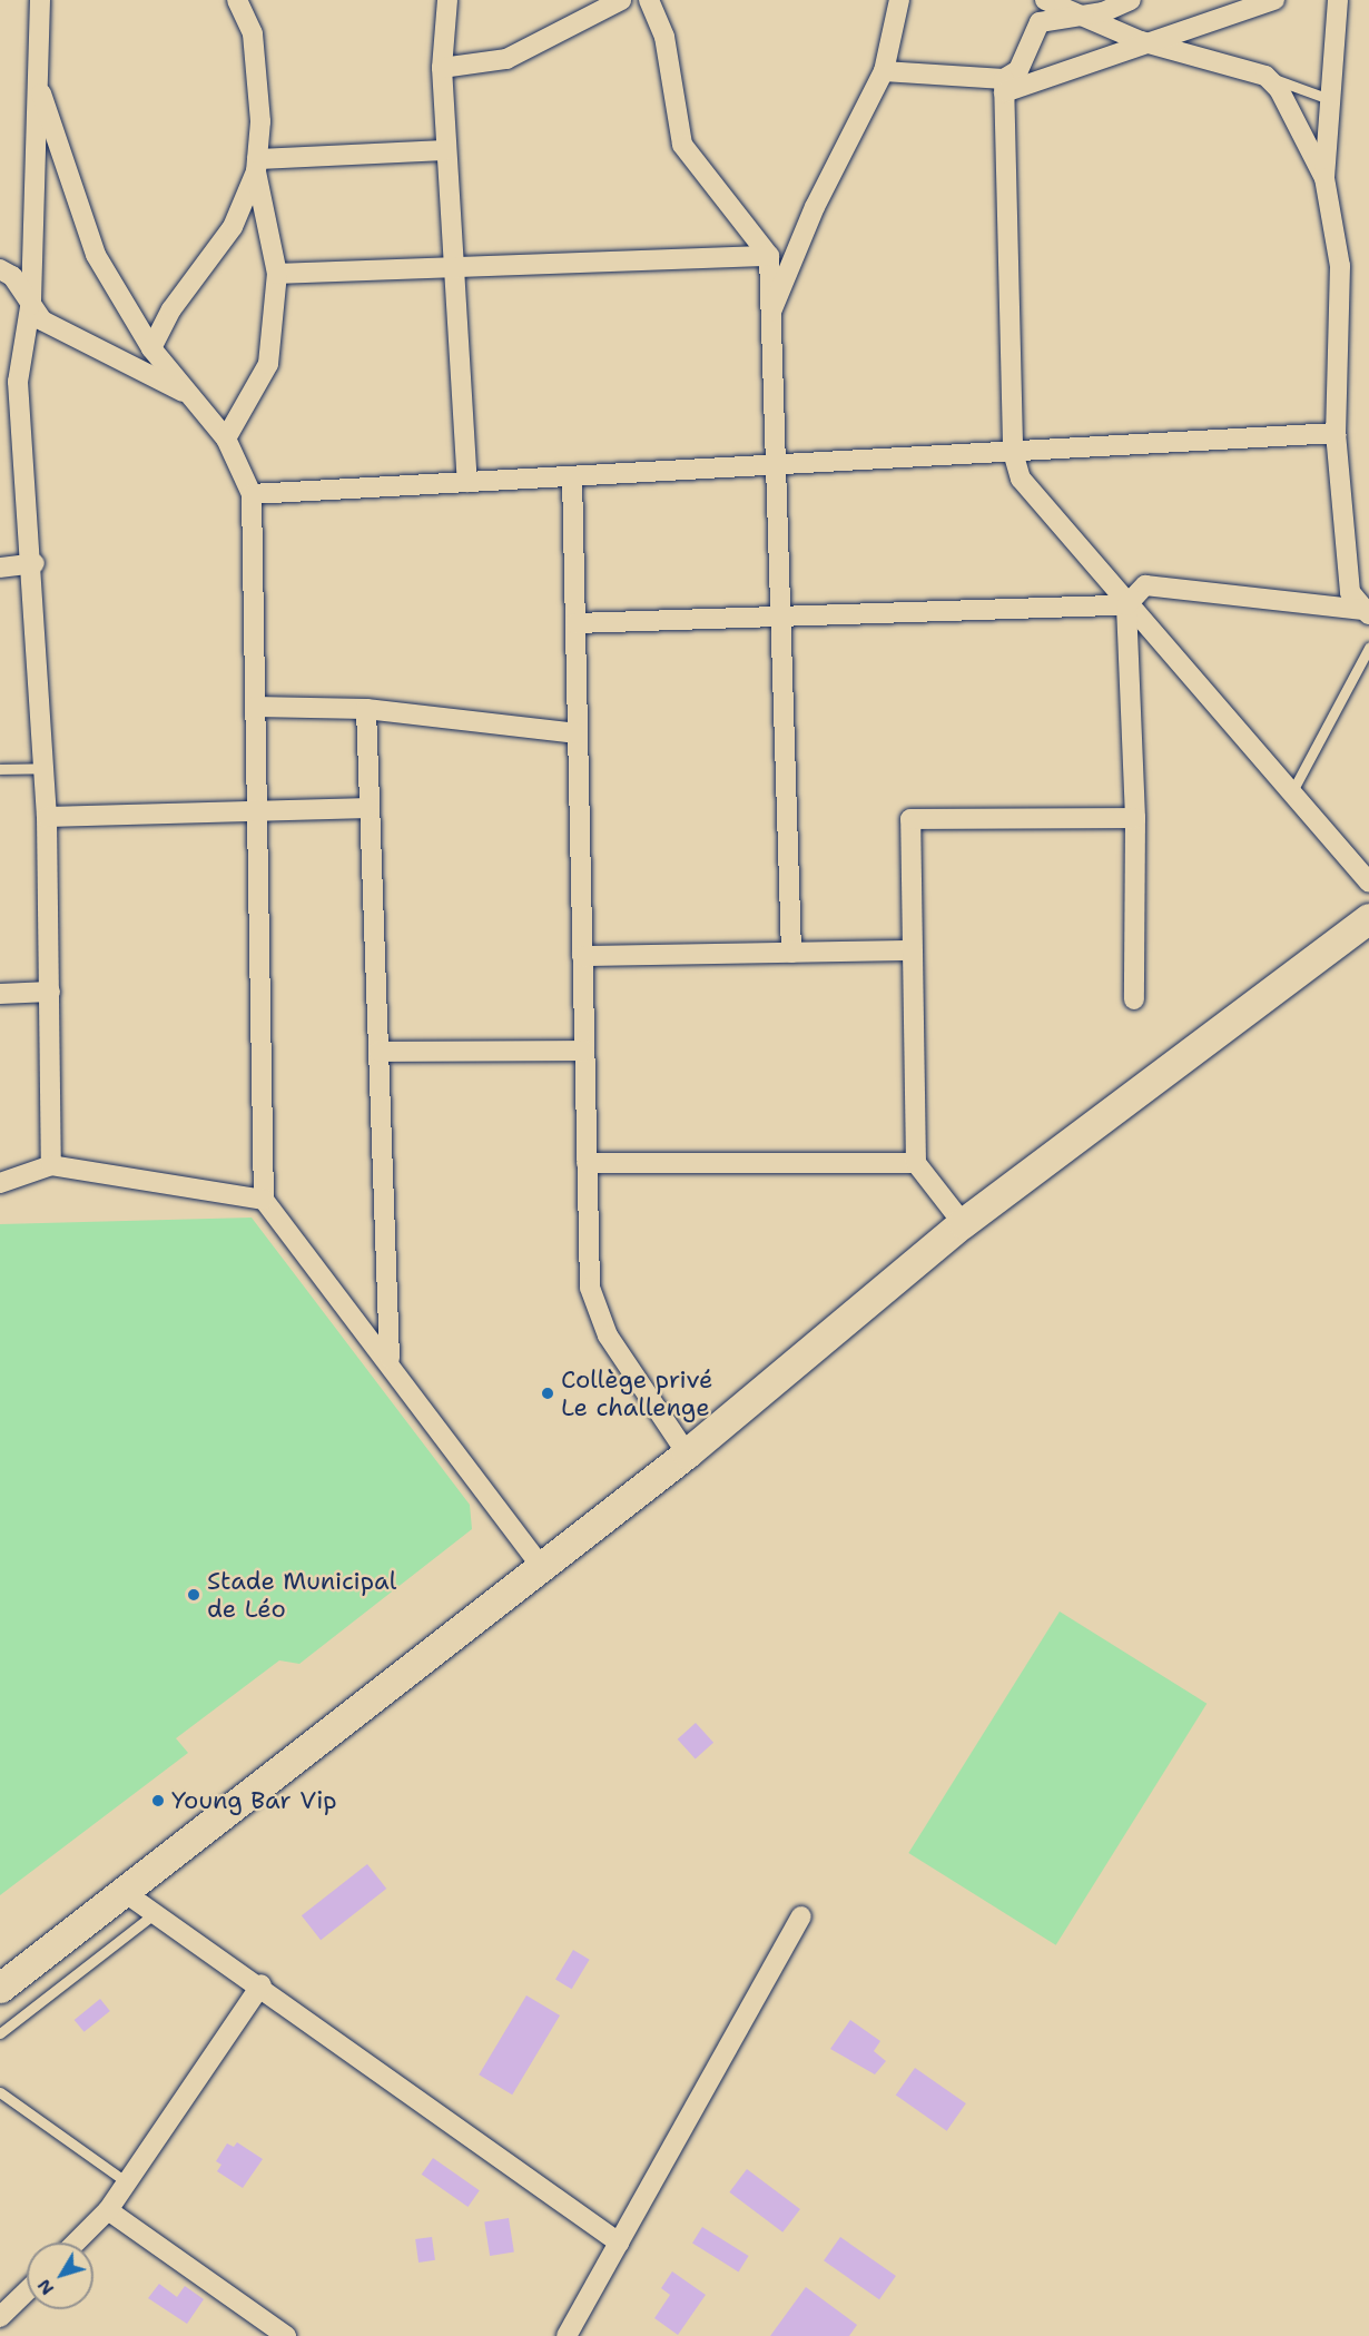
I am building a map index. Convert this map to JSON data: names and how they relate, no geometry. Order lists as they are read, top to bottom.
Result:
{
  "places": ["Collège privé Le challenge", "Stade Municipal de Léo", "Young Bar Vip"],
  "north": "bottom left"
}
